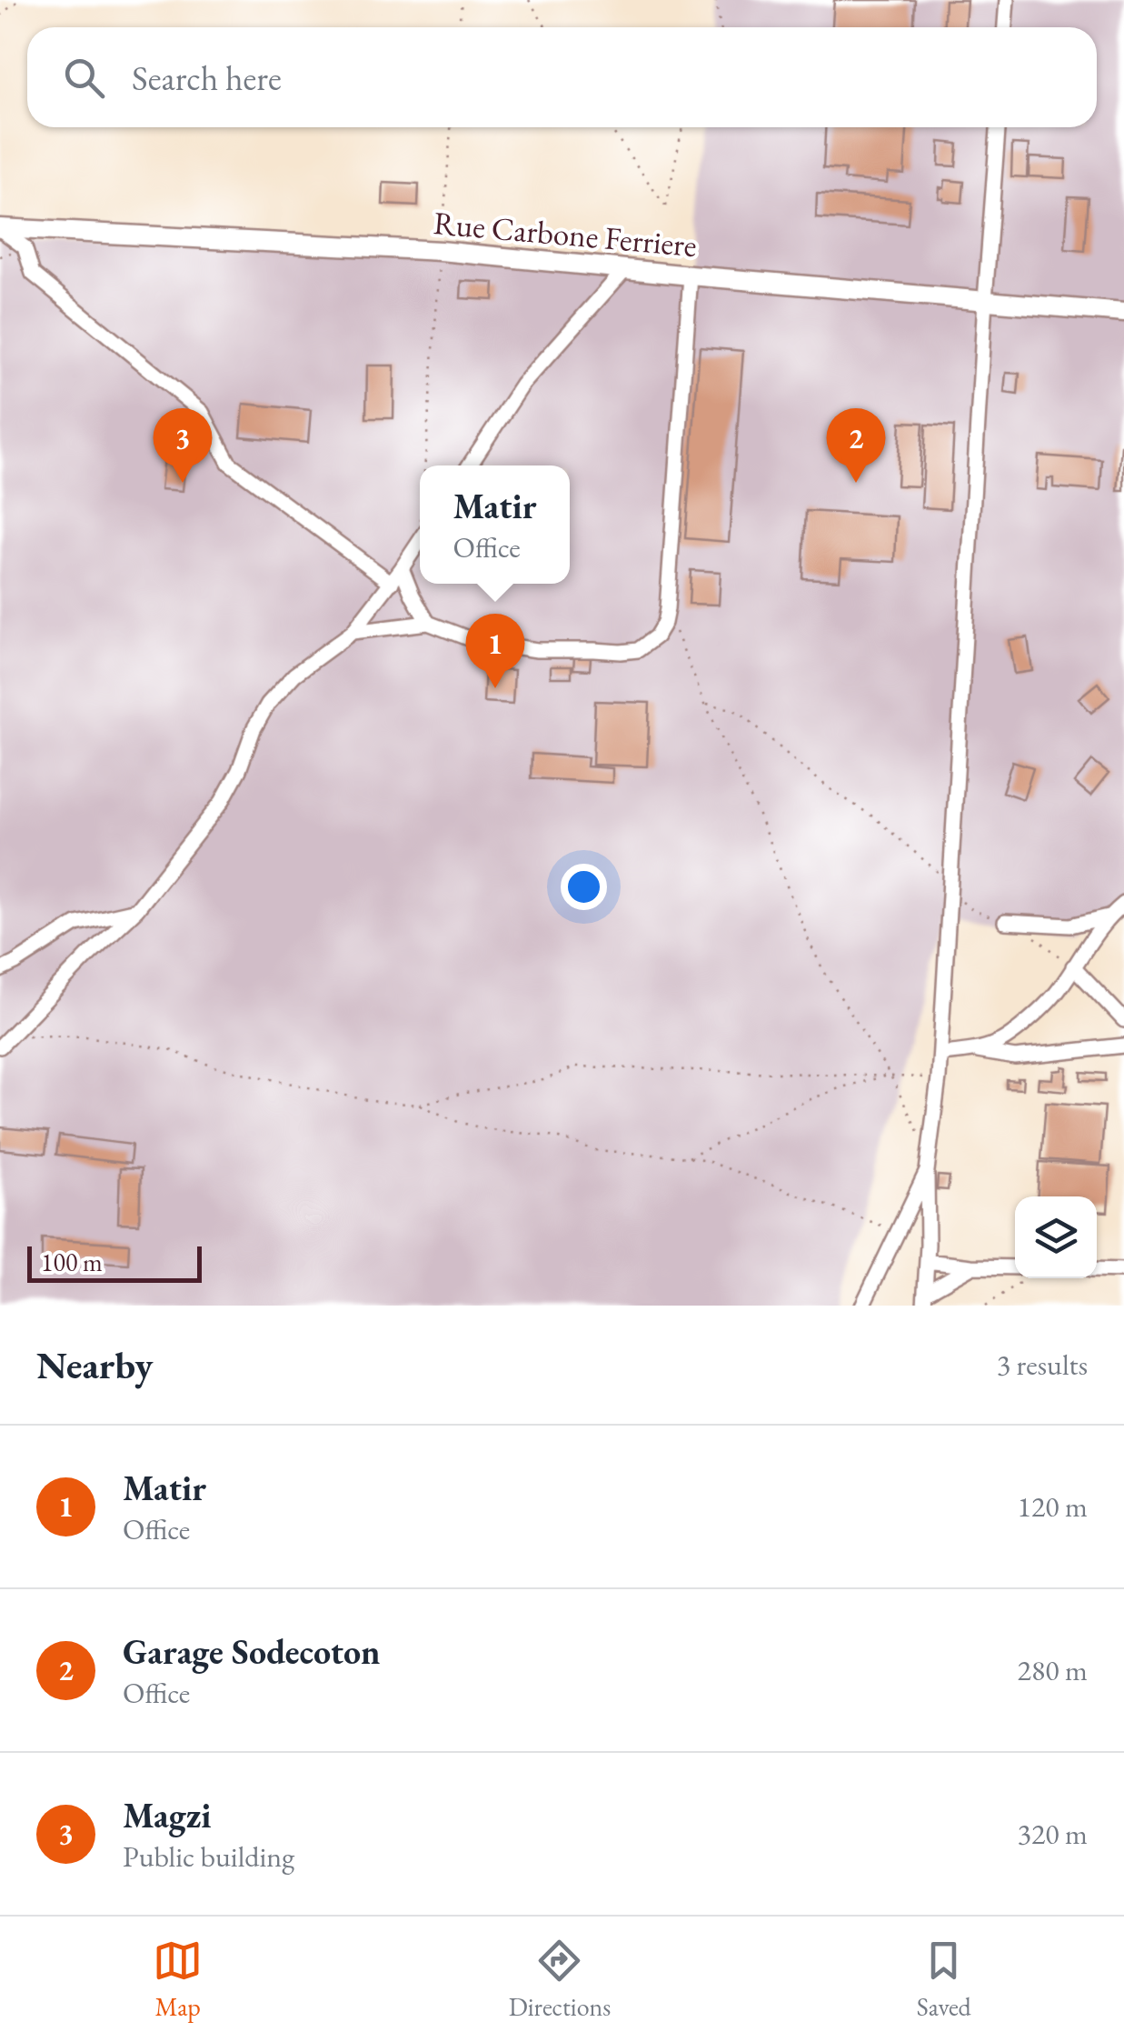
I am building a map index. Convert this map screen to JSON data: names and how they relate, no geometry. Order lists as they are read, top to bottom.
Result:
{
  "streets": {
    "street": ["Rue Carbone Ferriere"]
  },
  "scale_bar": "100 m",
  "page": {
    "search": "Search here",
    "pins": ["2", "3", "1"],
    "popup": ["Matir", "Office"],
    "scale": "100 m",
    "heading": ["Nearby", "3 results"],
    "list": [
      {
        "mark": "1",
        "name": "Matir",
        "note": "Office",
        "value": "120 m"
      },
      {
        "mark": "2",
        "name": "Garage Sodecoton",
        "note": "Office",
        "value": "280 m"
      },
      {
        "mark": "3",
        "name": "Magzi",
        "note": "Public building",
        "value": "320 m"
      }
    ],
    "nav": ["Map", "Directions", "Saved"]
  }
}
